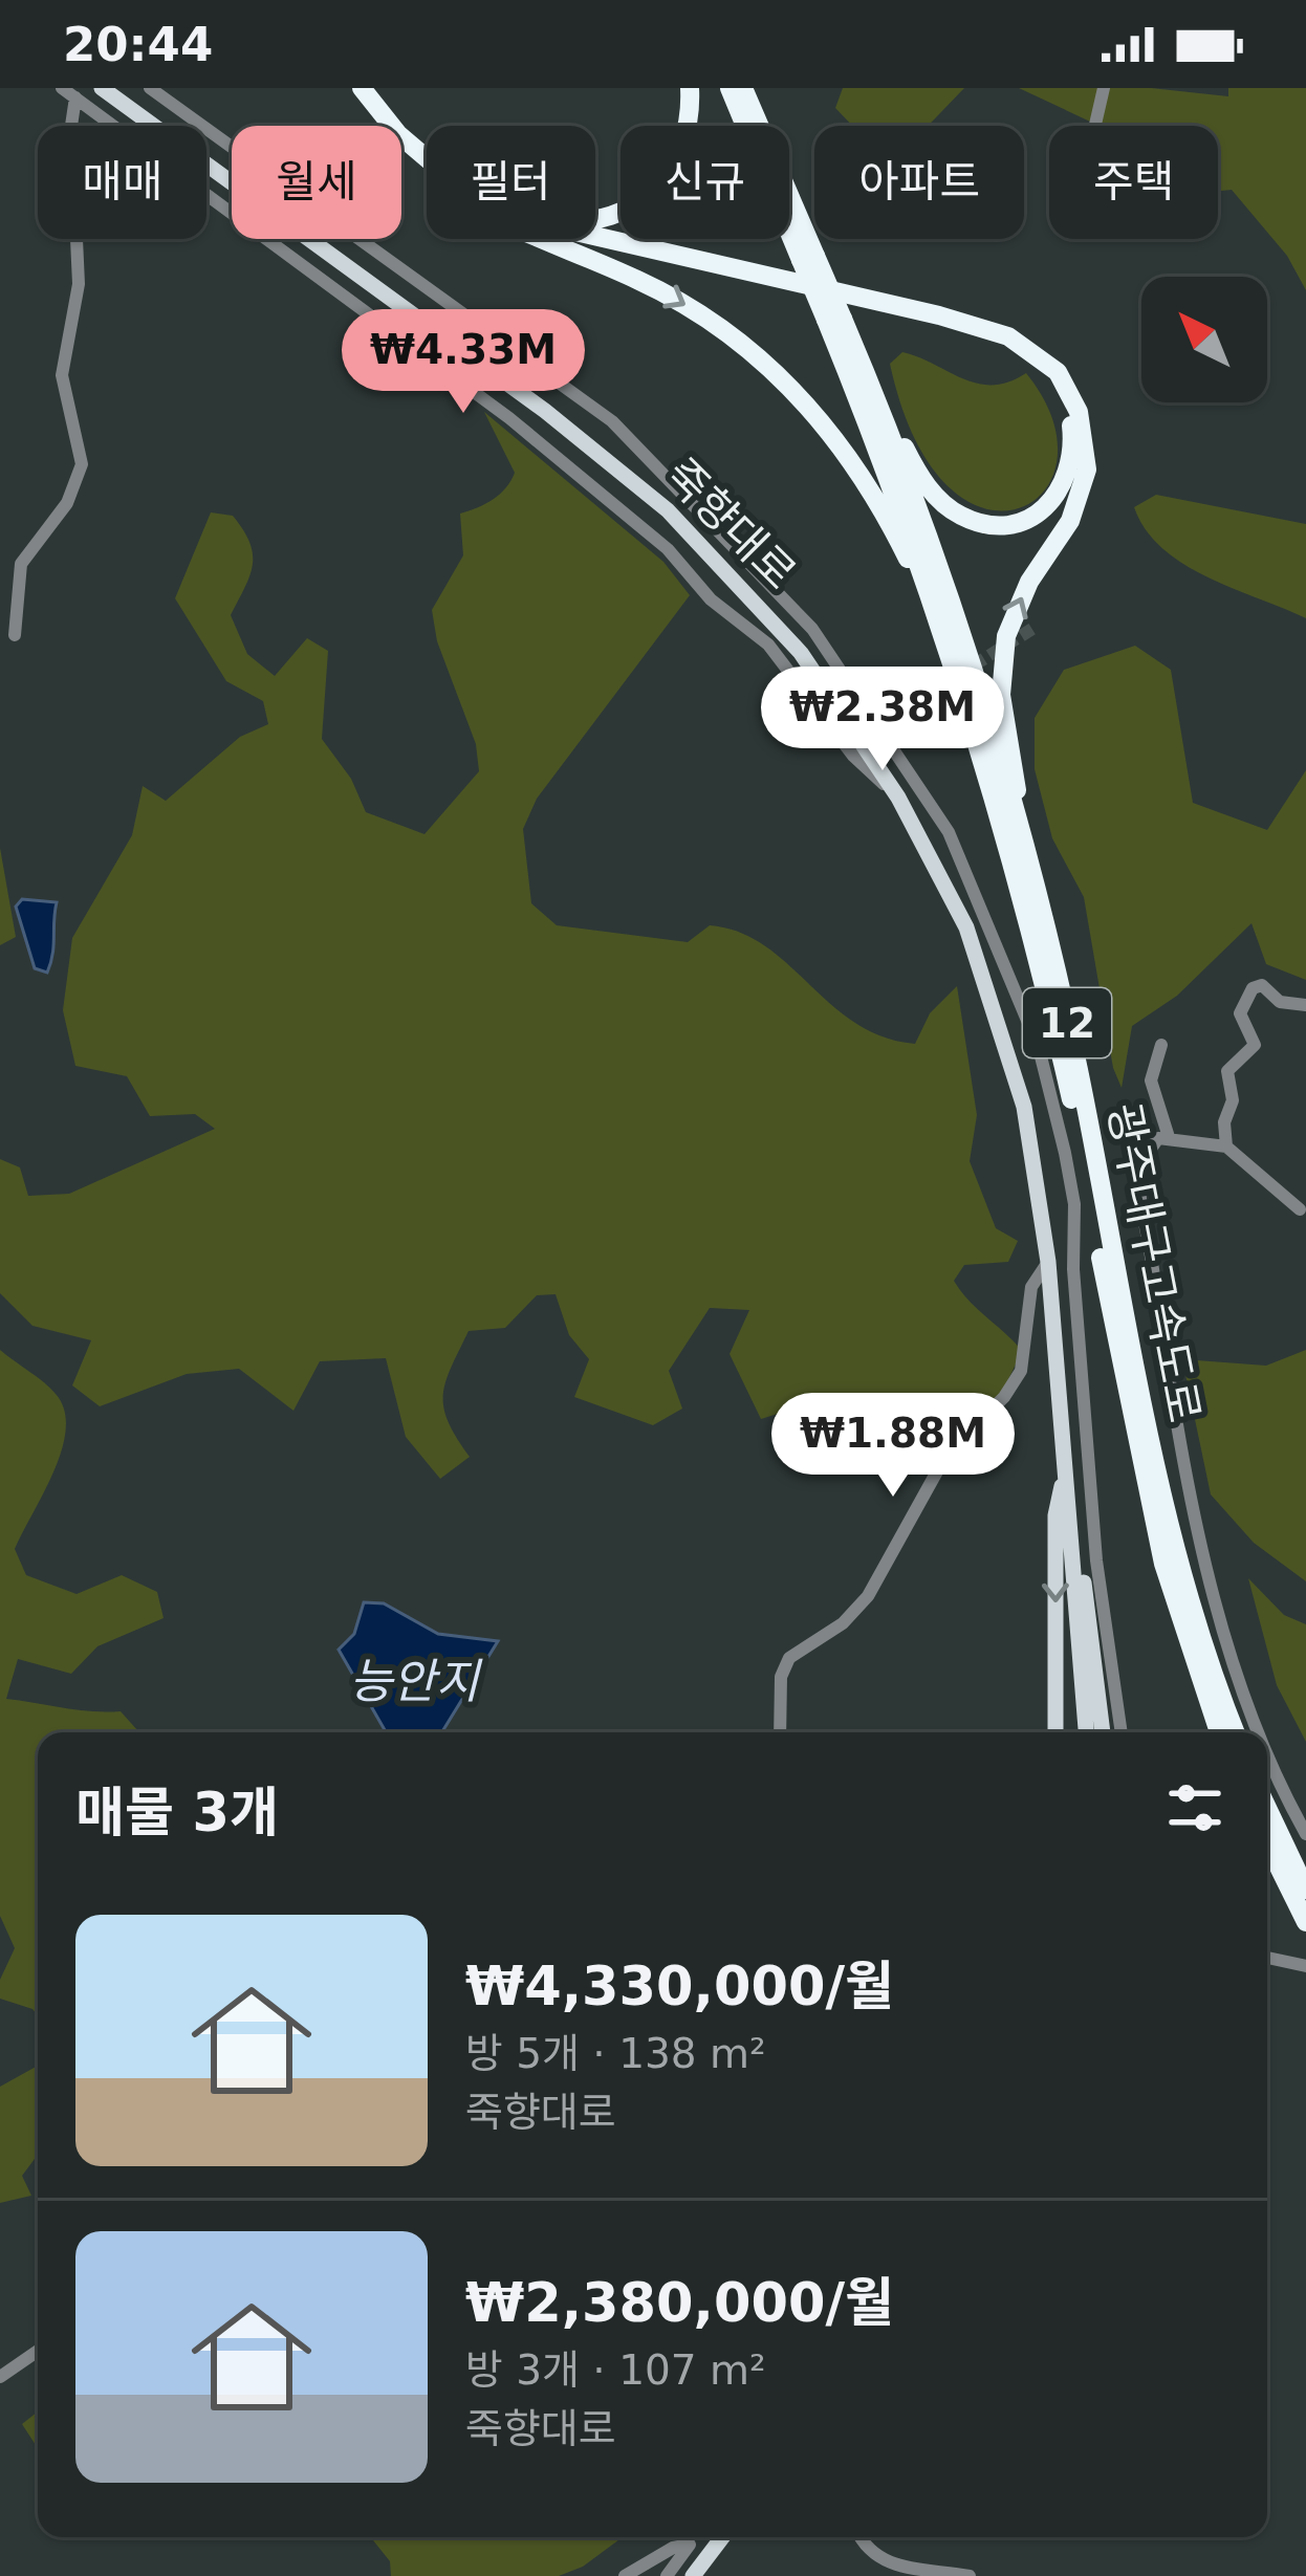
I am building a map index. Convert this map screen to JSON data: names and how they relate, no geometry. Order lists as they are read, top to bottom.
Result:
{
  "streets": {
    "highway": ["12", "광주대구고속도로"],
    "main road": ["죽향대로"]
  },
  "water": ["능안지"],
  "north": "top left",
  "page": {
    "status": "20:44",
    "chip": [
      "매매",
      "월세",
      "필터",
      "신규",
      "아파트",
      "주택"
    ],
    "price": ["₩4.33M", "₩2.38M", "₩1.88M"],
    "heading": "매물 3개",
    "list": [
      {
        "name": "₩4,330,000/월",
        "note": "방 5개 · 138 m² · 죽향대로"
      },
      {
        "name": "₩2,380,000/월",
        "note": "방 3개 · 107 m² · 죽향대로"
      }
    ]
  }
}
